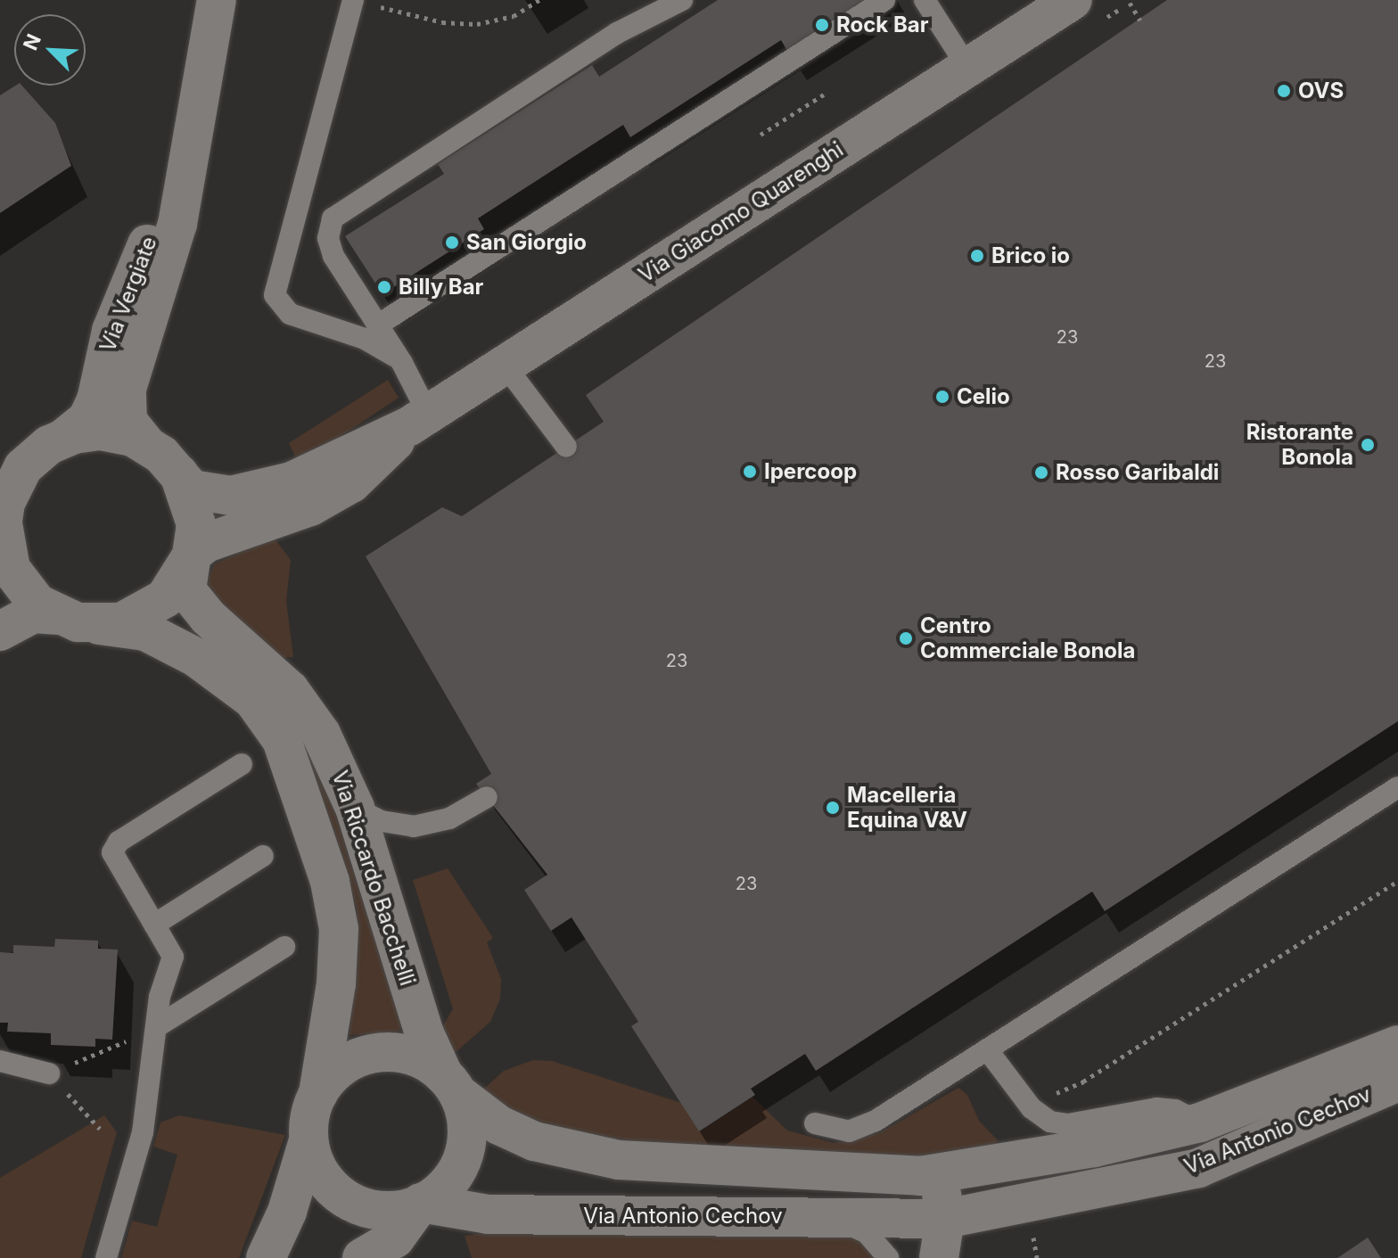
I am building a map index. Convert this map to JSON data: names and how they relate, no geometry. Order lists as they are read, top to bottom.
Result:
{
  "streets": {
    "street": [
      "Via Giacomo Quarenghi",
      "Via Vergiate",
      "Via Riccardo Bacchelli",
      "Via Antonio Cechov"
    ]
  },
  "crossings": [
    ["Via Giacomo Quarenghi", "Via Vergiate"],
    ["Via Giacomo Quarenghi", "Via Riccardo Bacchelli"],
    ["Via Vergiate", "Via Riccardo Bacchelli"],
    ["Via Riccardo Bacchelli", "Via Antonio Cechov"]
  ],
  "places": [
    "Rock Bar",
    "OVS",
    "San Giorgio",
    "Brico io",
    "Billy Bar",
    "Celio",
    "Ristorante Bonola",
    "Ipercoop",
    "Rosso Garibaldi",
    "Centro Commerciale Bonola",
    "Macelleria Equina V&V"
  ],
  "house_numbers": [
    "23",
    "23",
    "23",
    "23"
  ],
  "north": "top left"
}
